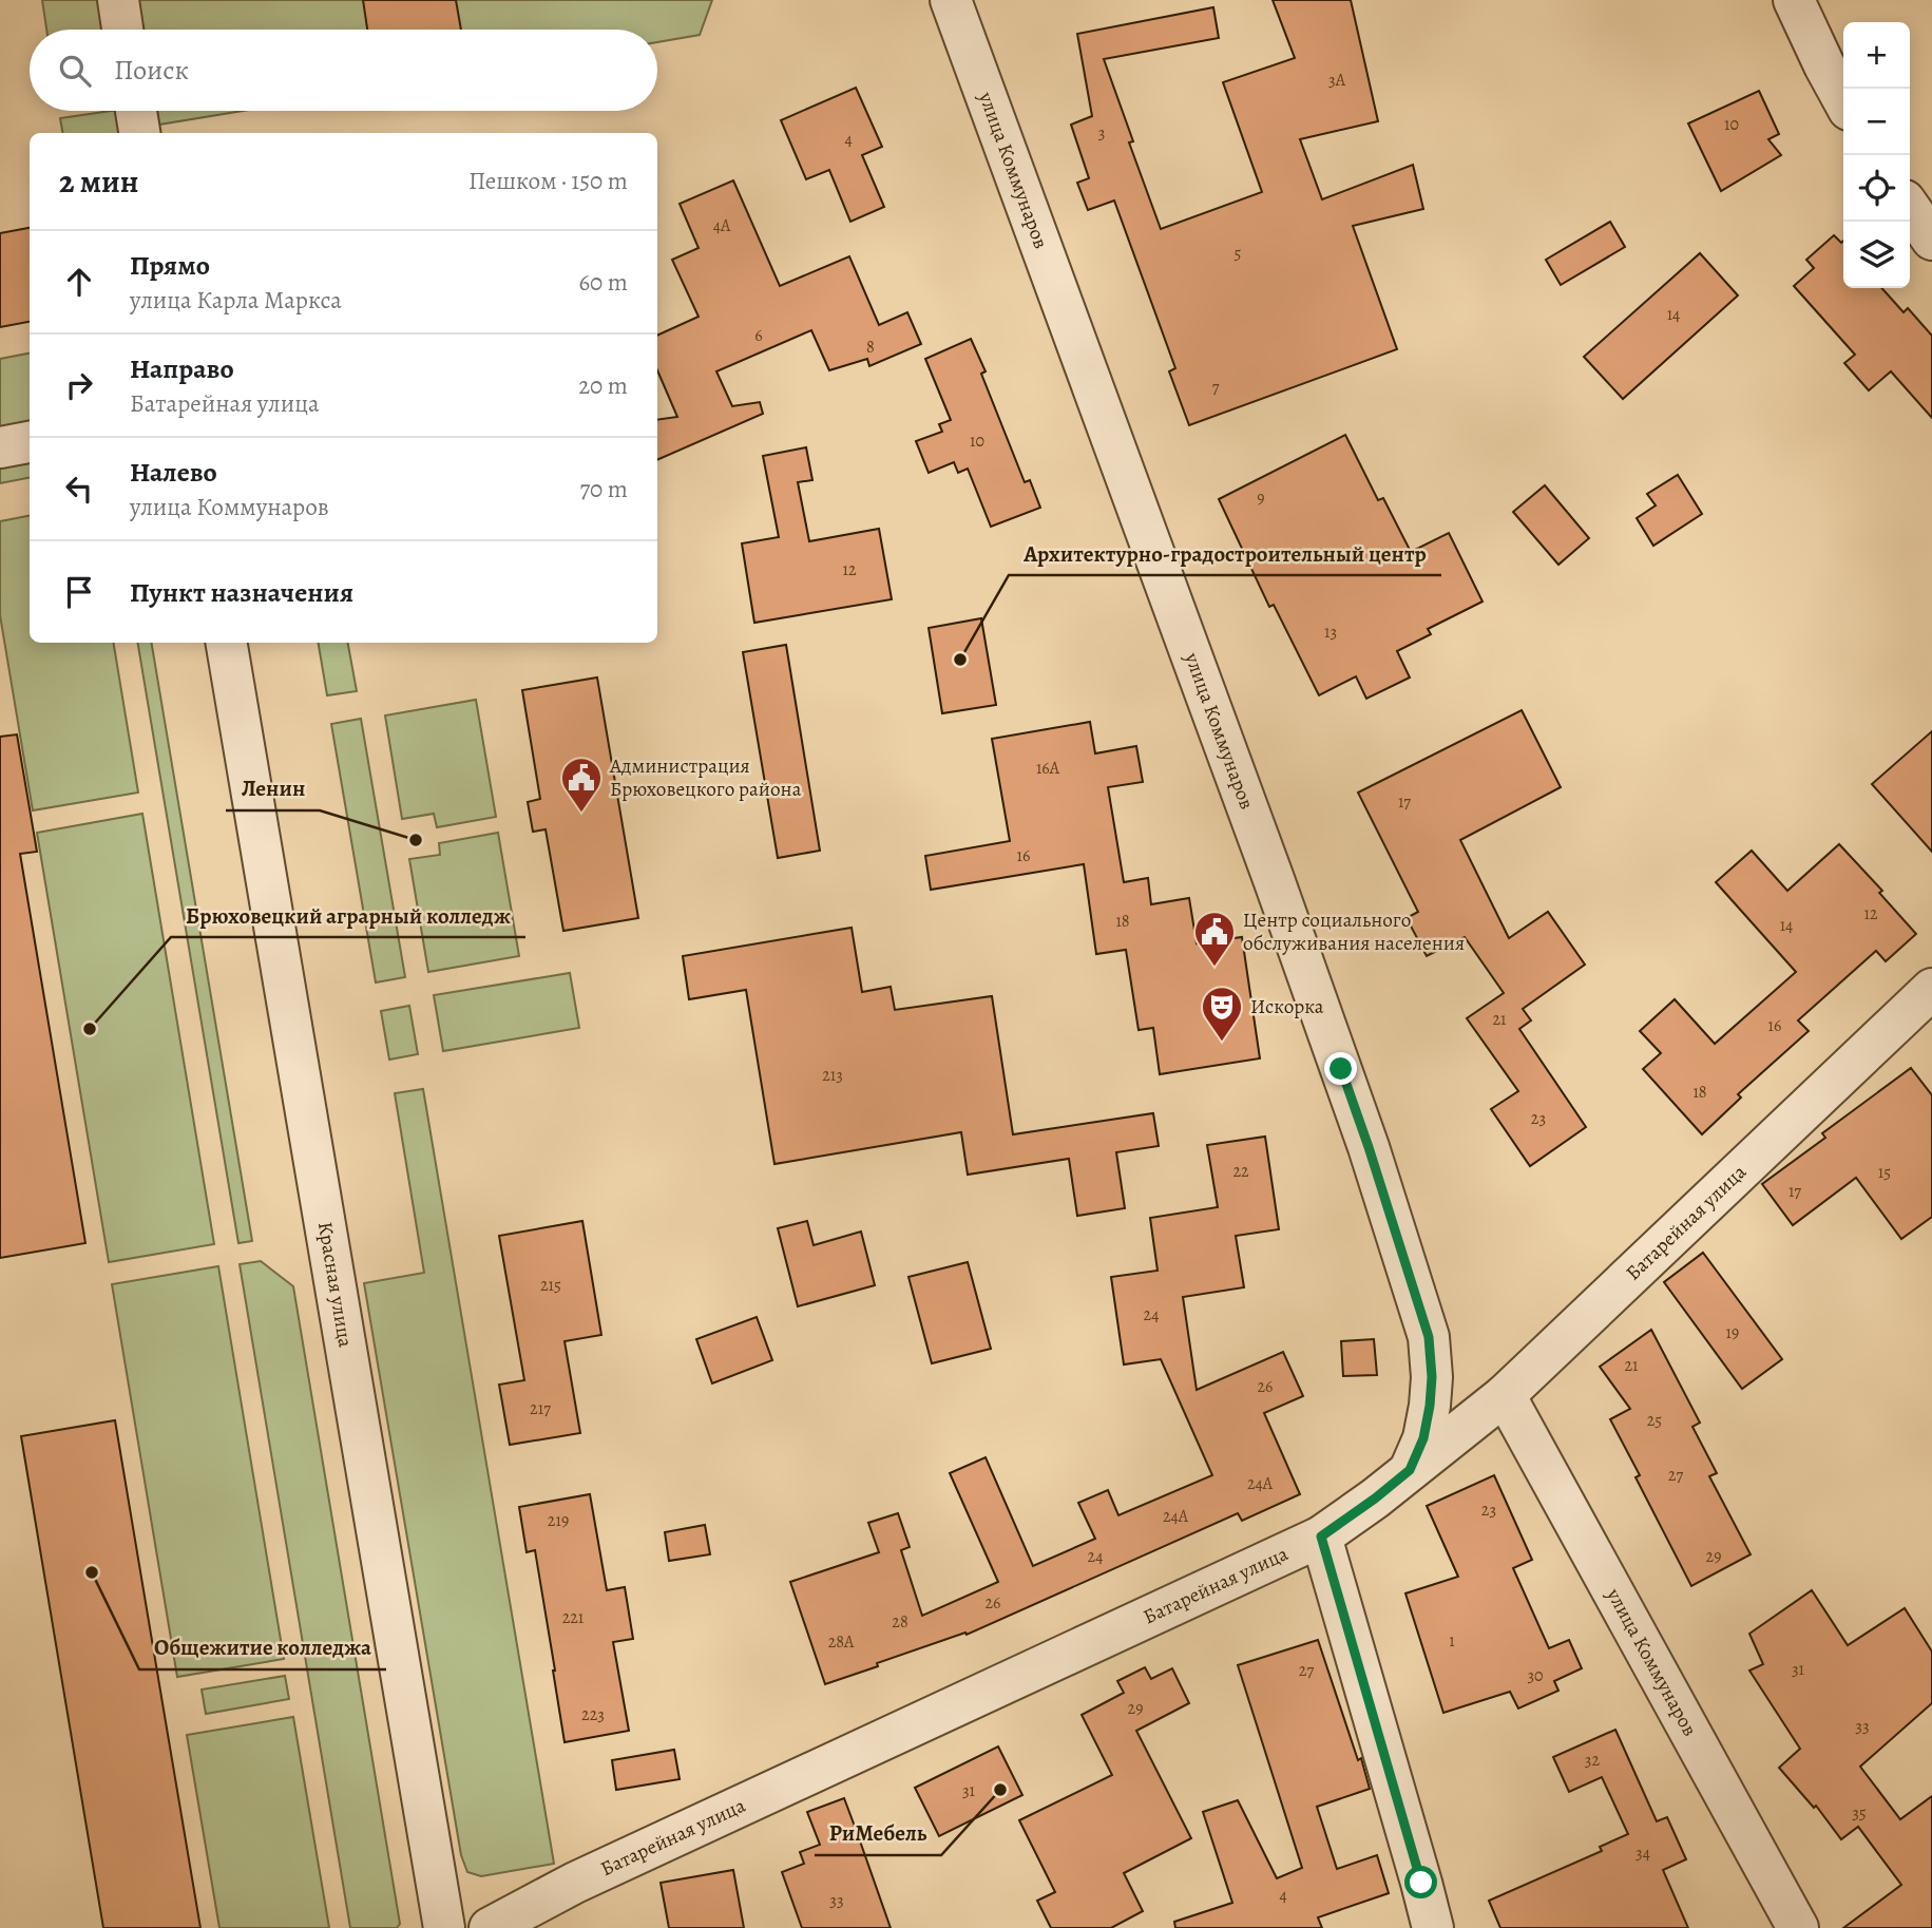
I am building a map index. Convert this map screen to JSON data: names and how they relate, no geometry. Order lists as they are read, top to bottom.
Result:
{
  "streets": {
    "street": ["улица Коммунаров", "Батарейная улица", "Красная улица"]
  },
  "crossings": [
    ["улица Коммунаров", "Батарейная улица"]
  ],
  "places": {
    "other": [
      "Архитектурно-градостроительный центр",
      "Ленин",
      "Брюховецкий аграрный колледж",
      "Общежитие колледжа",
      "РиМебель"
    ],
    "public building": ["Администрация Брюховецкого района", "Центр социального обслуживания населения"],
    "theatre": ["Искорка"]
  },
  "house_numbers": [
    "3А",
    "10",
    "3",
    "4",
    "4А",
    "5",
    "14",
    "6",
    "8",
    "7",
    "10",
    "9",
    "12",
    "13",
    "16А",
    "17",
    "16",
    "12",
    "18",
    "14",
    "21",
    "16",
    "213",
    "18",
    "23",
    "22",
    "15",
    "17",
    "215",
    "24",
    "19",
    "21",
    "26",
    "217",
    "25",
    "27",
    "24А",
    "23",
    "24А",
    "219",
    "24",
    "29",
    "26",
    "221",
    "28",
    "1",
    "28А",
    "31",
    "27",
    "30",
    "29",
    "223",
    "33",
    "32",
    "31",
    "35",
    "34",
    "4",
    "33"
  ],
  "page": {
    "map_buttons": ["+", "−"],
    "search": "Поиск",
    "heading": ["2 мин", "Пешком · 150 m"],
    "list": [
      ["Прямо", "улица Карла Маркса", "60 m"],
      ["Направо", "Батарейная улица", "20 m"],
      ["Налево", "улица Коммунаров", "70 m"],
      "Пункт назначения"
    ]
  }
}
